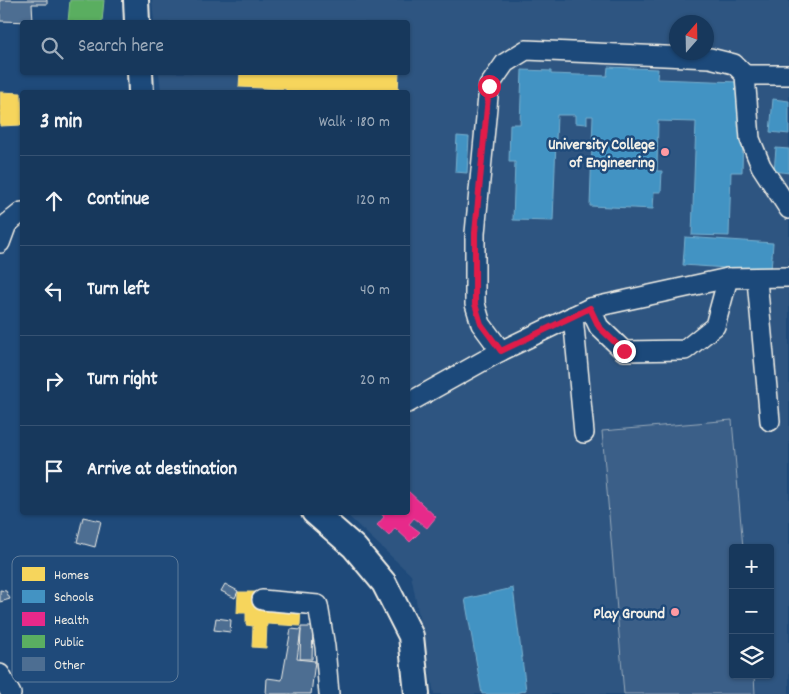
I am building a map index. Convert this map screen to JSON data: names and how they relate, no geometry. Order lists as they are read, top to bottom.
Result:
{
  "places": ["University College of Engineering", "Play Ground"],
  "legend": [
    "Homes",
    "Schools",
    "Health",
    "Public",
    "Other"
  ],
  "north": "top",
  "page": {
    "search": "Search here",
    "heading": ["3 min", "Walk · 180 m"],
    "list": [
      ["Continue", "120 m"],
      ["Turn left", "40 m"],
      ["Turn right", "20 m"],
      "Arrive at destination"
    ],
    "map_buttons": ["+", "−"]
  }
}
